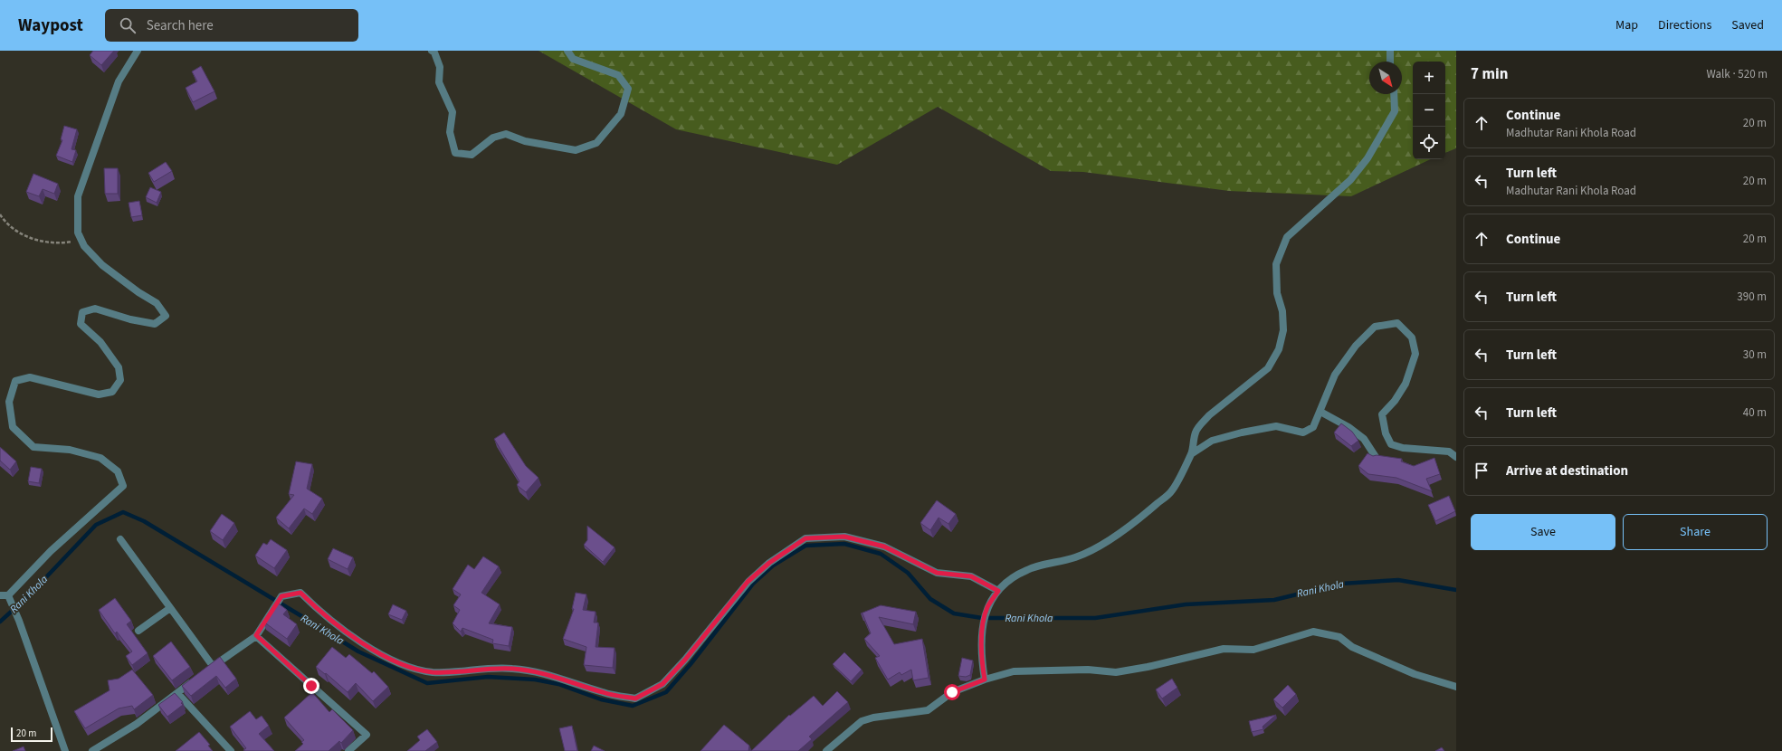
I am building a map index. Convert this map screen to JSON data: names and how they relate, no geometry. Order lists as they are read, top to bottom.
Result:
{
  "water": ["Rani Khola"],
  "scale_bar": "20 m",
  "north": "bottom right",
  "page": {
    "header": "Waypost",
    "search": "Search here",
    "nav": ["Map", "Directions", "Saved"],
    "heading": ["7 min", "Walk · 520 m"],
    "map_buttons": ["+", "−"],
    "list": [
      ["Continue", "Madhutar Rani Khola Road", "20 m"],
      ["Turn left", "Madhutar Rani Khola Road", "20 m"],
      ["Continue", "20 m"],
      ["Turn left", "390 m"],
      ["Turn left", "30 m"],
      ["Turn left", "40 m"],
      "Arrive at destination"
    ],
    "buttons": ["Save", "Share"],
    "scale": "20 m"
  }
}
